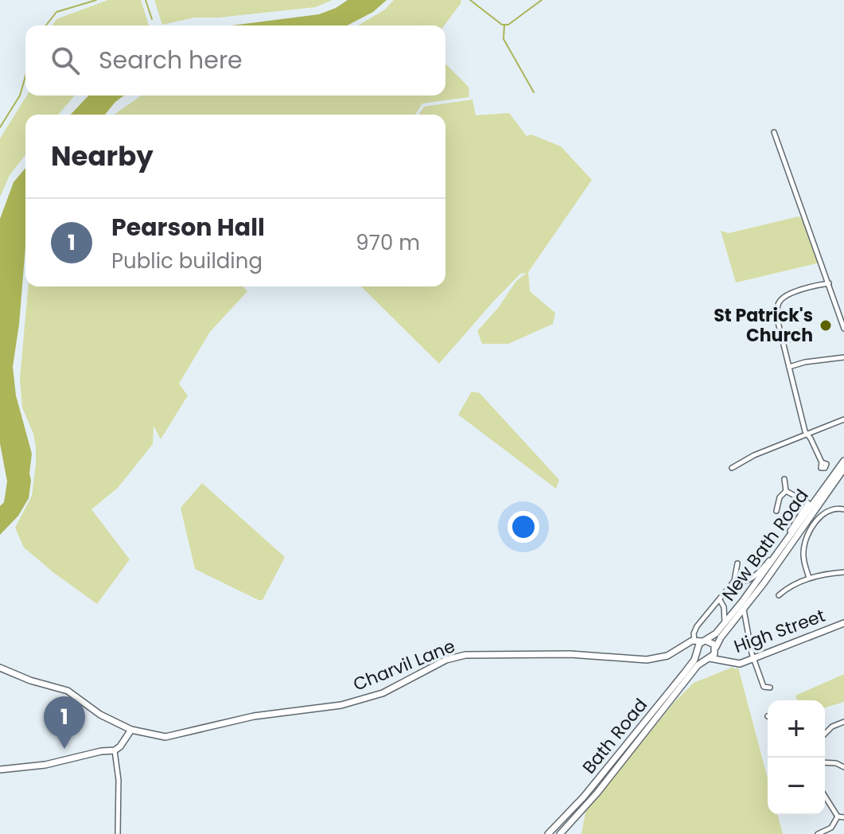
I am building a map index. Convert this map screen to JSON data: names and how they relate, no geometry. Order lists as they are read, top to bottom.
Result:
{
  "streets": {
    "main road": [
      "New Bath Road",
      "High Street",
      "Charvil Lane",
      "Bath Road"
    ]
  },
  "crossings": [
    ["New Bath Road", "High Street"],
    ["New Bath Road", "Charvil Lane"],
    ["New Bath Road", "Bath Road"],
    ["High Street", "Charvil Lane"],
    ["High Street", "Bath Road"],
    ["Charvil Lane", "Bath Road"]
  ],
  "places": ["St Patrick's Church"],
  "page": {
    "search": "Search here",
    "heading": "Nearby",
    "list": [
      {
        "mark": "1",
        "name": "Pearson Hall",
        "note": "Public building",
        "value": "970 m"
      }
    ],
    "pins": "1",
    "map_buttons": ["+", "−"]
  }
}
